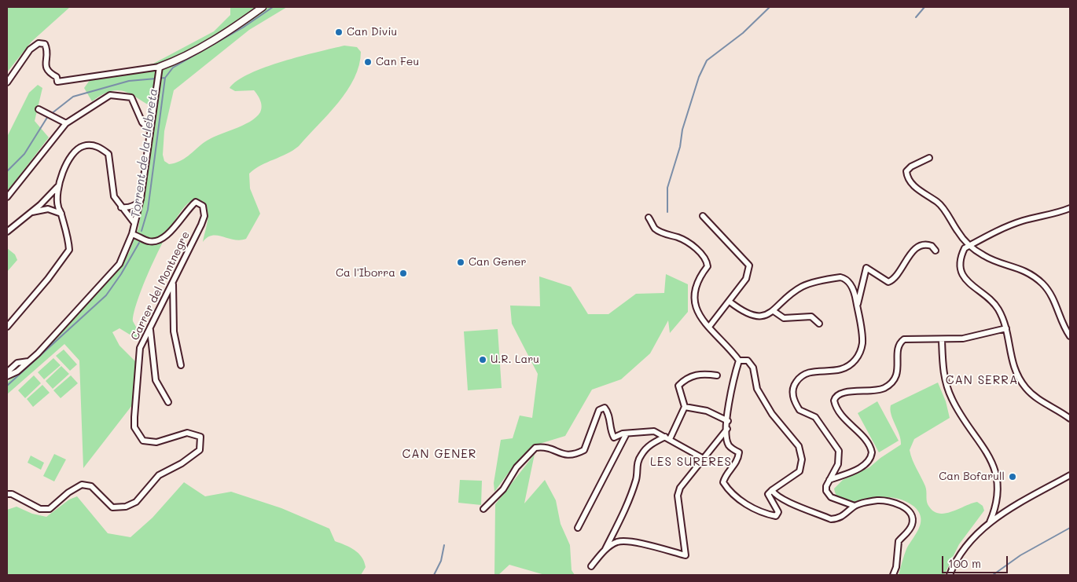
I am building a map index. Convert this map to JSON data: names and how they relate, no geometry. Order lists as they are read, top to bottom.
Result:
{
  "streets": {
    "street": ["Carrer del Montnegre"]
  },
  "districts": ["CAN SERRA", "CAN GENER", "LES SURERES"],
  "water": ["Torrent de la Llebreta"],
  "places": [
    "Can Diviu",
    "Can Feu",
    "Can Gener",
    "Ca l'Iborra",
    "U.R. Laru",
    "Can Bofarull"
  ],
  "scale_bar": "100 m"
}
